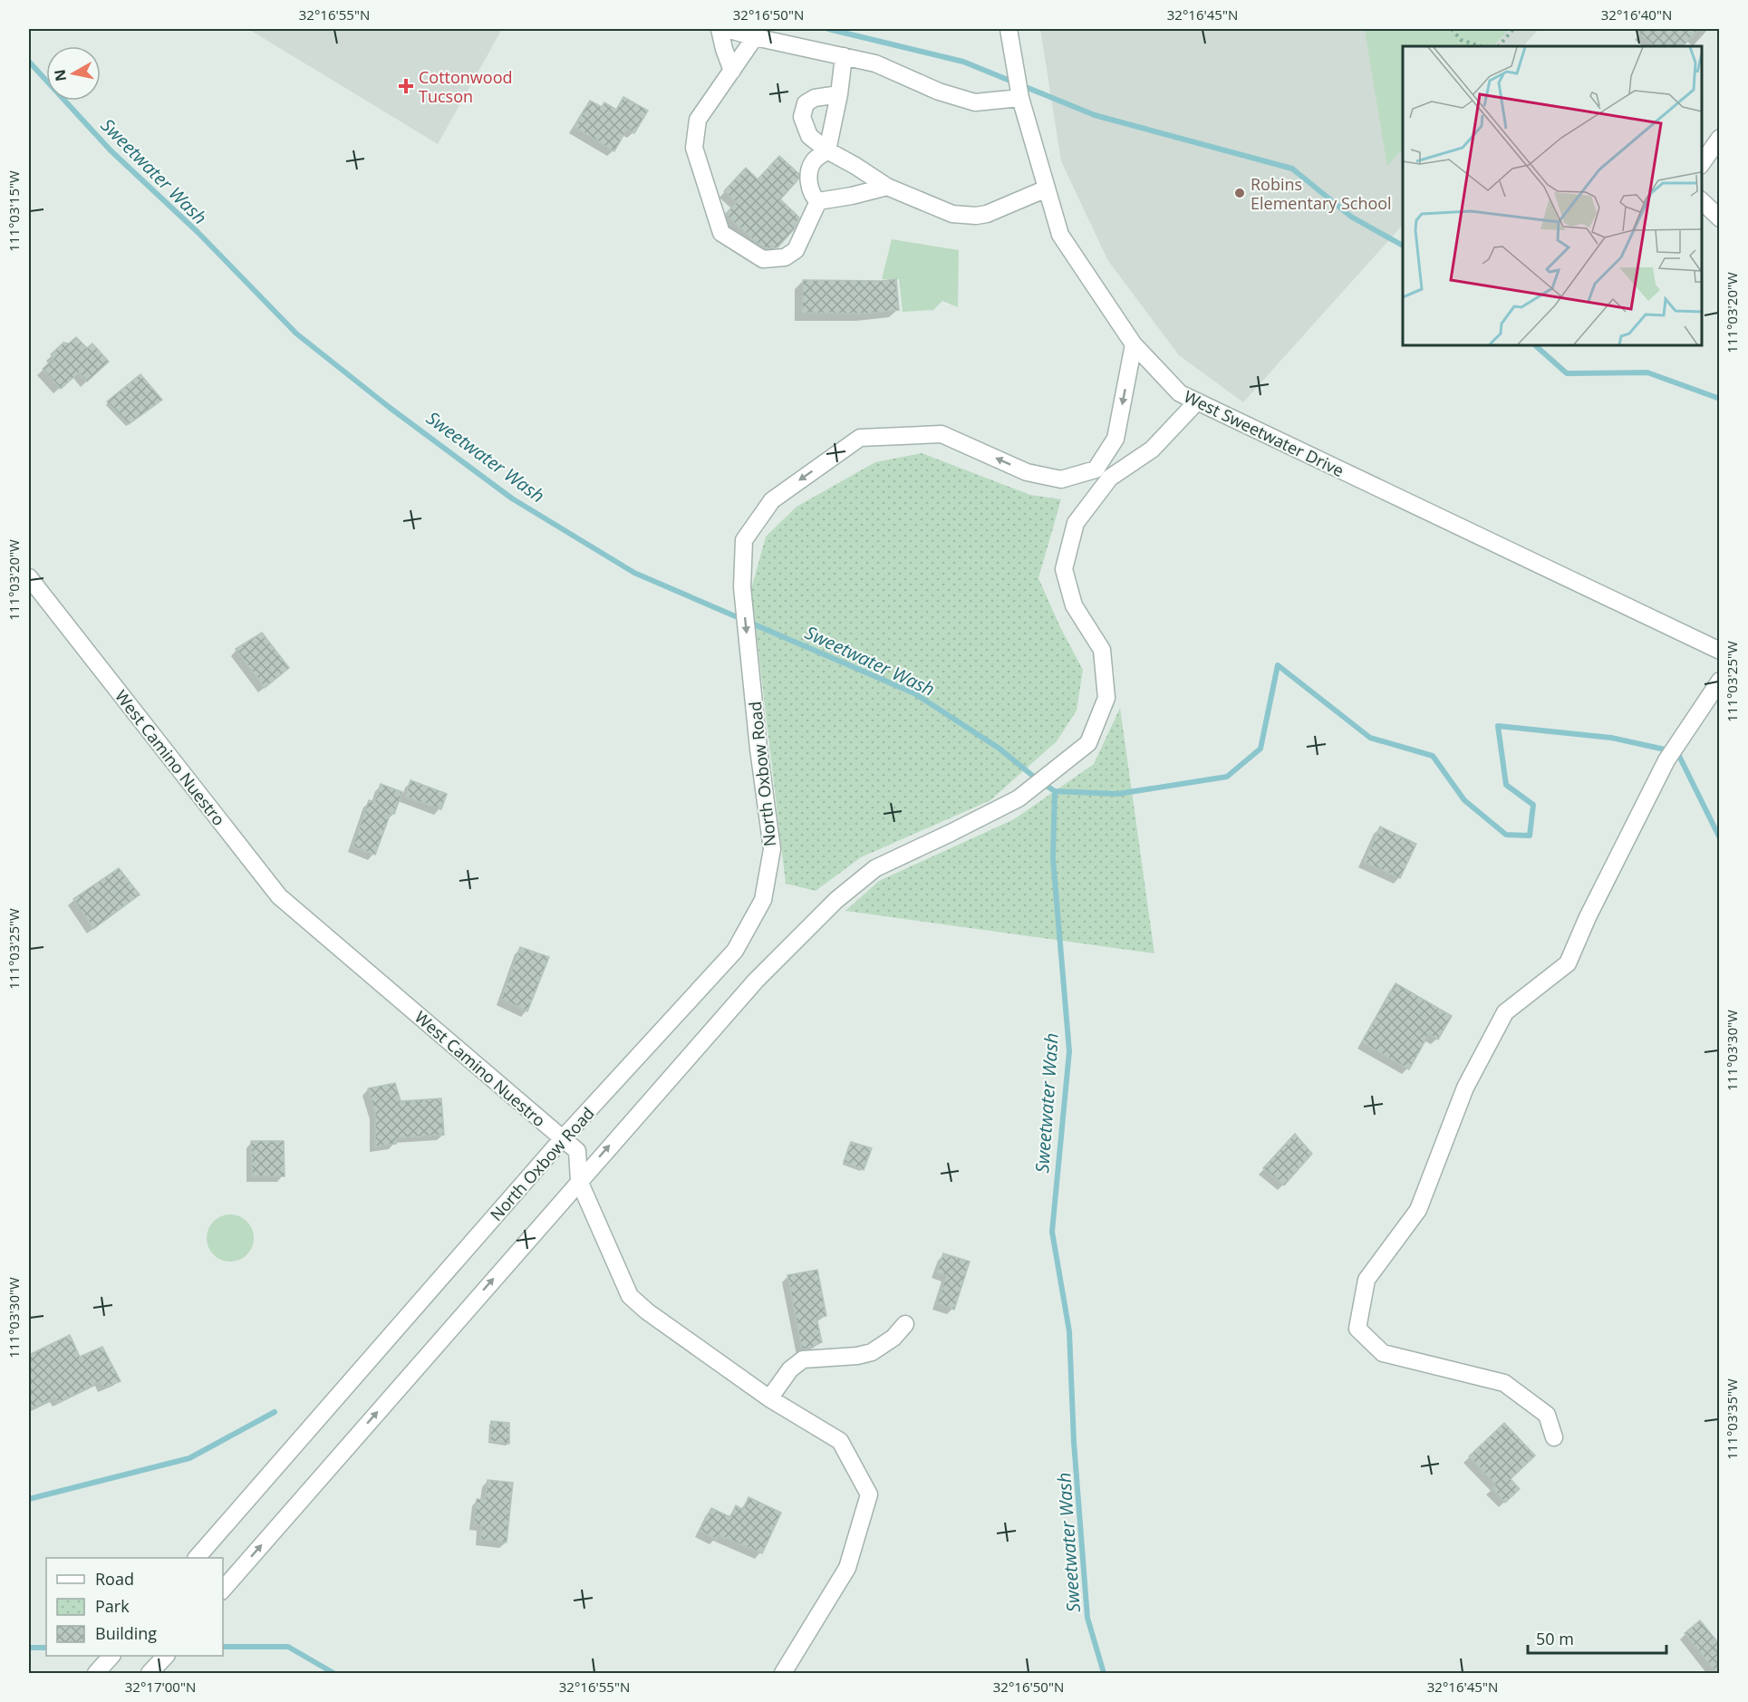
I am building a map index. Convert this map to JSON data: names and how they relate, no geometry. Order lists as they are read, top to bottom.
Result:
{
  "streets": {
    "street": ["West Sweetwater Drive", "West Camino Nuestro", "North Oxbow Road"]
  },
  "crossings": [
    ["West Sweetwater Drive", "North Oxbow Road"],
    ["West Camino Nuestro", "North Oxbow Road"]
  ],
  "water": ["Sweetwater Wash"],
  "places": {
    "health": ["Cottonwood Tucson"],
    "other": ["Robins Elementary School"]
  },
  "legend": ["Road", "Park", "Building"],
  "scale_bar": "50 m",
  "north": "left",
  "coordinates": [
    "32°16'55\"N",
    "32°16'50\"N",
    "32°16'45\"N",
    "32°16'40\"N",
    "111°03'15\"W",
    "111°03'20\"W",
    "111°03'25\"W",
    "111°03'30\"W",
    "111°03'35\"W",
    "32°17'00\"N"
  ]
}
